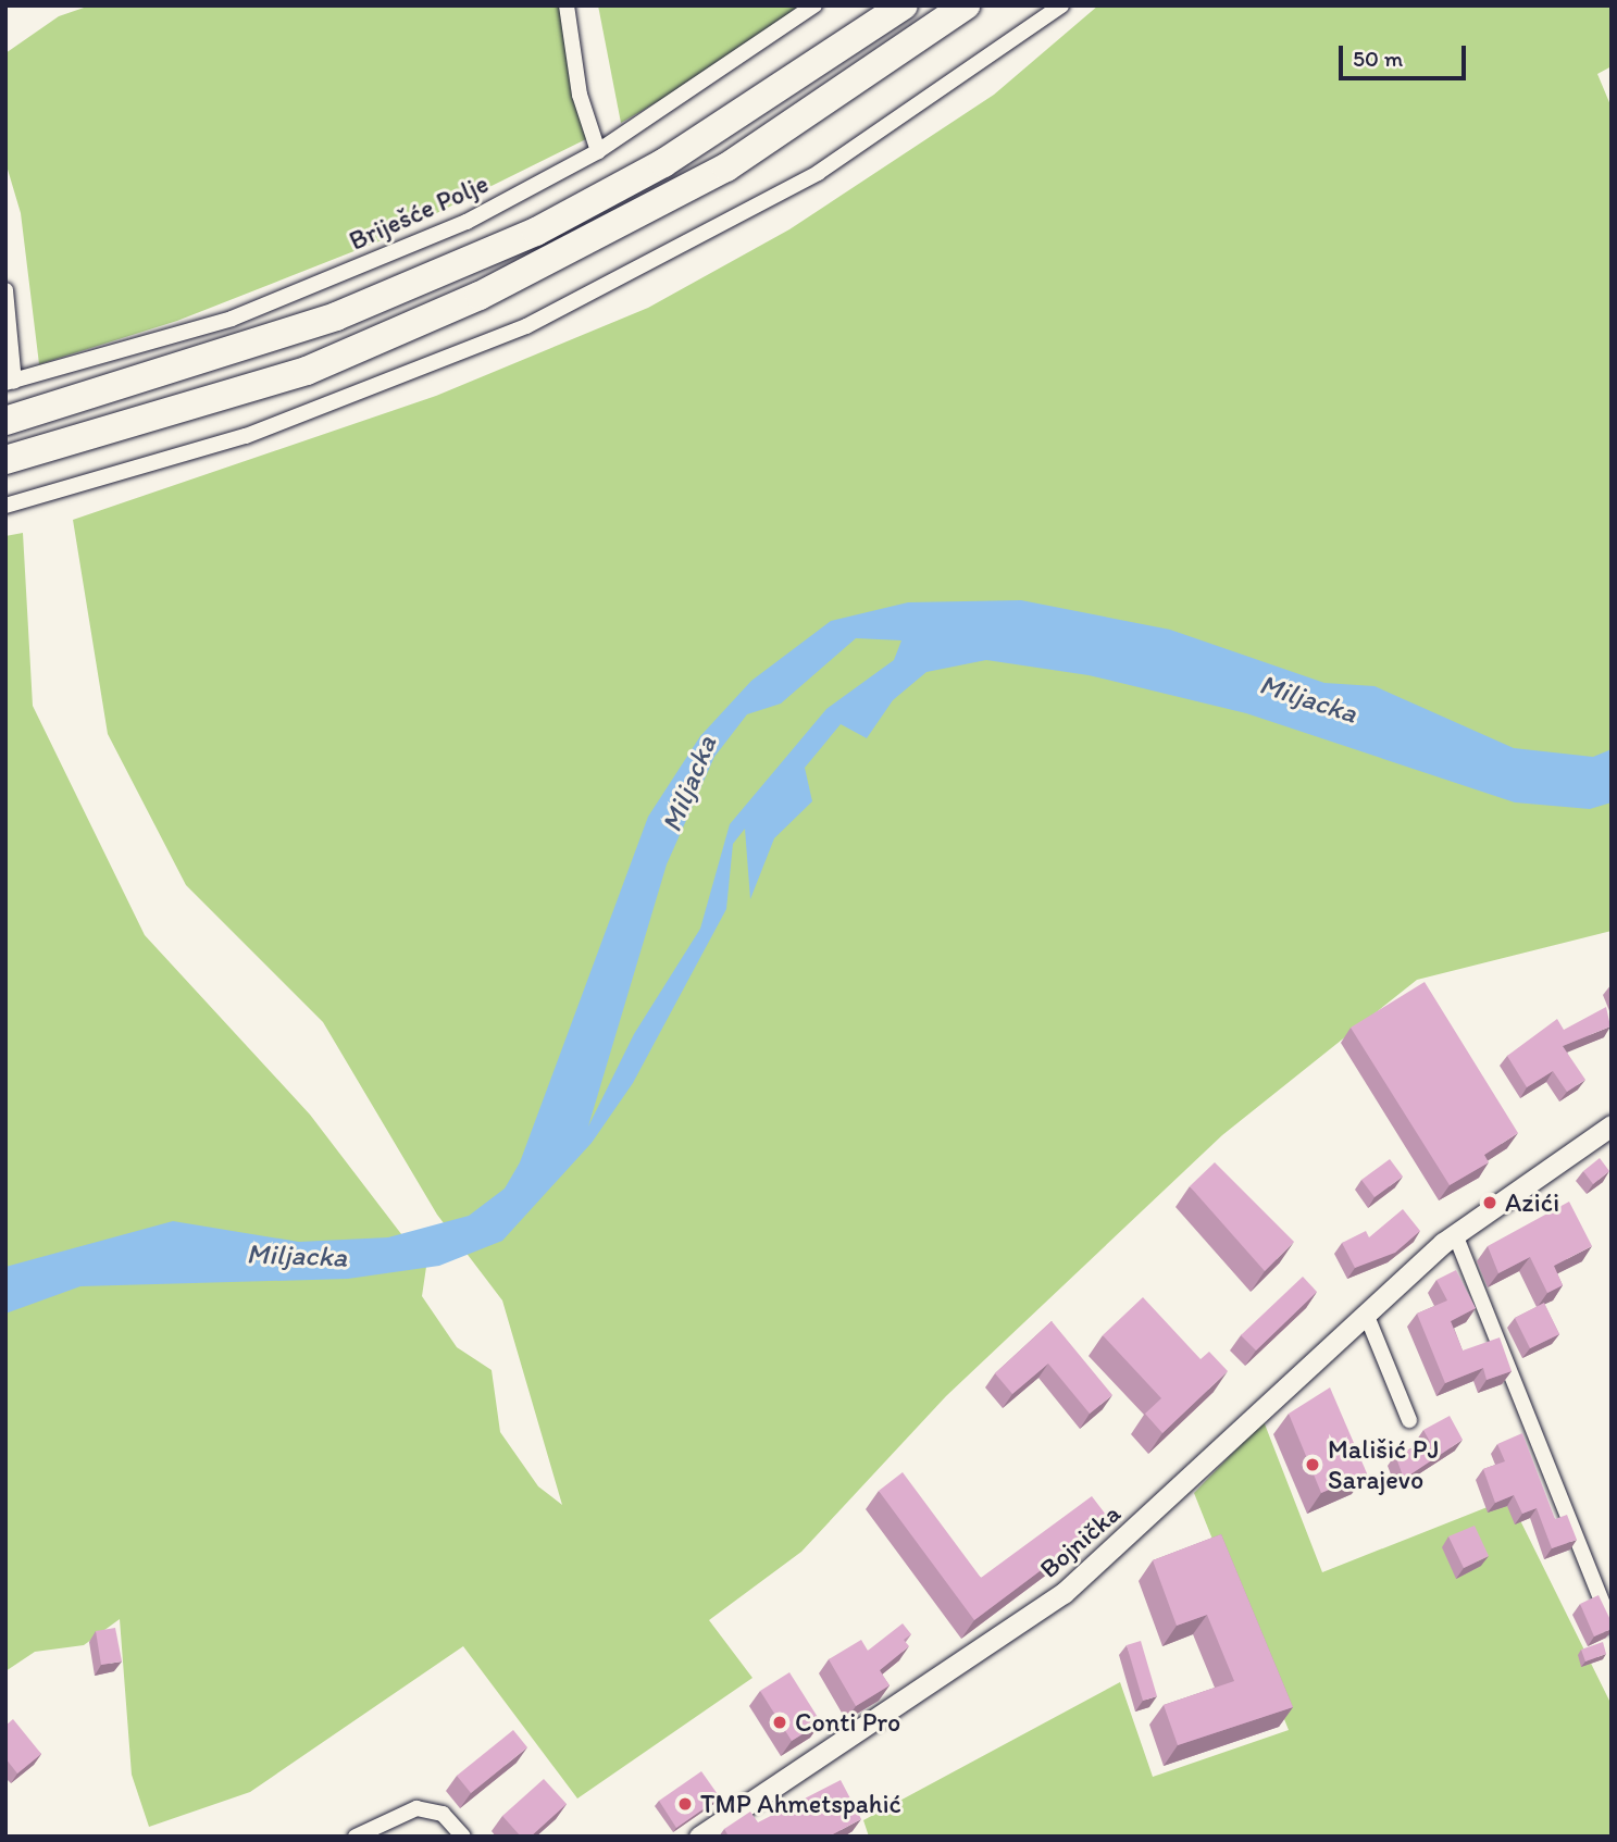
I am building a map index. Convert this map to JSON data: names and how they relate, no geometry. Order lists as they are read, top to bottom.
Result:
{
  "streets": {
    "main road": ["Bojnička"],
    "street": ["Briješće Polje"]
  },
  "water": ["Miljacka"],
  "places": [
    "Azići",
    "Mališić PJ Sarajevo",
    "Conti Pro",
    "TMP Ahmetspahić"
  ],
  "scale_bar": "50 m"
}
